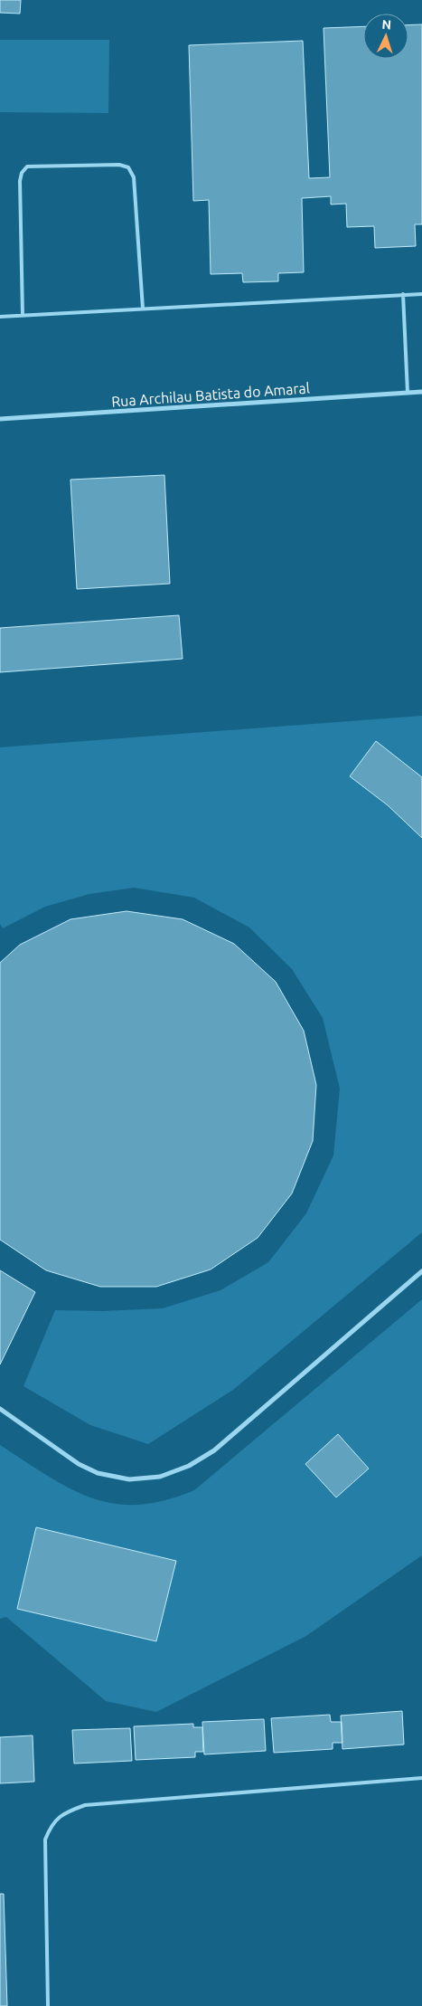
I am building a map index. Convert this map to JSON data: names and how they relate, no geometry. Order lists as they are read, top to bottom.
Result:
{
  "streets": {
    "street": ["Rua Archilau Batista do Amaral"]
  },
  "north": "top"
}
